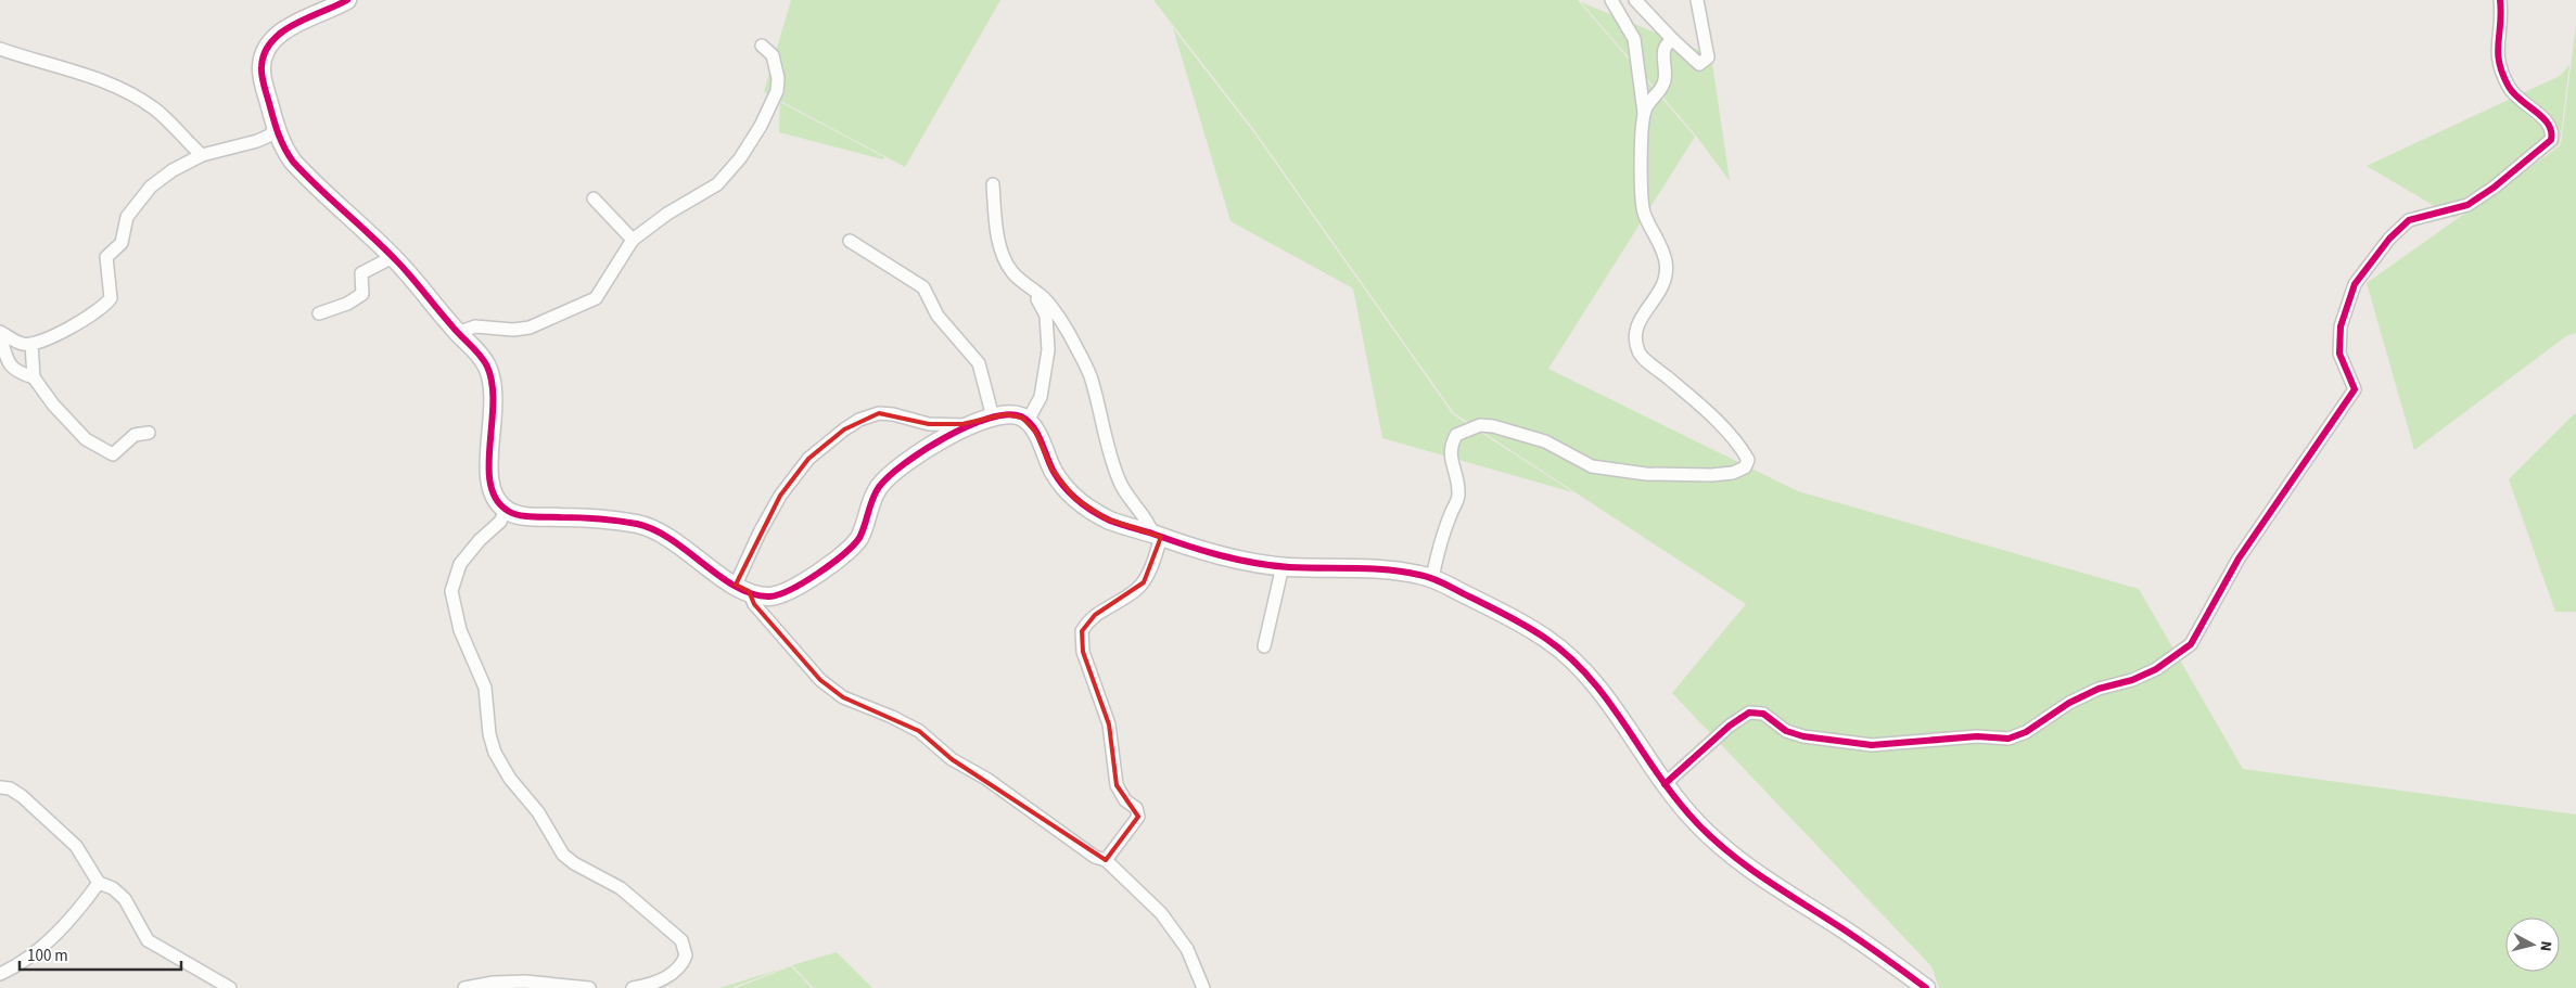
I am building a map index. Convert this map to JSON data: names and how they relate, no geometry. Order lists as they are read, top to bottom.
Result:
{
  "scale_bar": "100 m",
  "north": "right"
}
